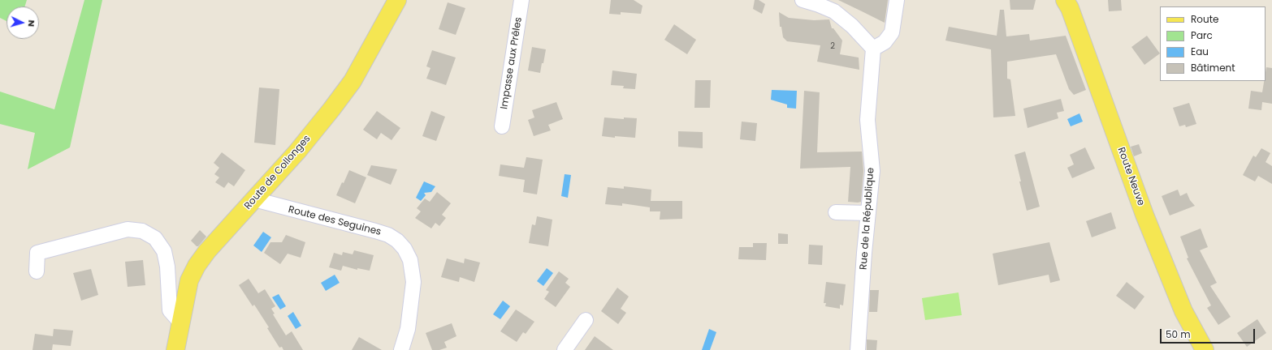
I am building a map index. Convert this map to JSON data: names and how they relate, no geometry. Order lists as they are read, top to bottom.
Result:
{
  "streets": {
    "main road": ["Route de Collonges", "Route Neuve"],
    "street": ["Impasse aux Prêles", "Rue de la République", "Route des Seguines"]
  },
  "crossings": [
    ["Route de Collonges", "Route des Seguines"]
  ],
  "house_numbers": ["2"],
  "legend": [
    "Route",
    "Parc",
    "Eau",
    "Bâtiment"
  ],
  "scale_bar": "50 m",
  "north": "right"
}
